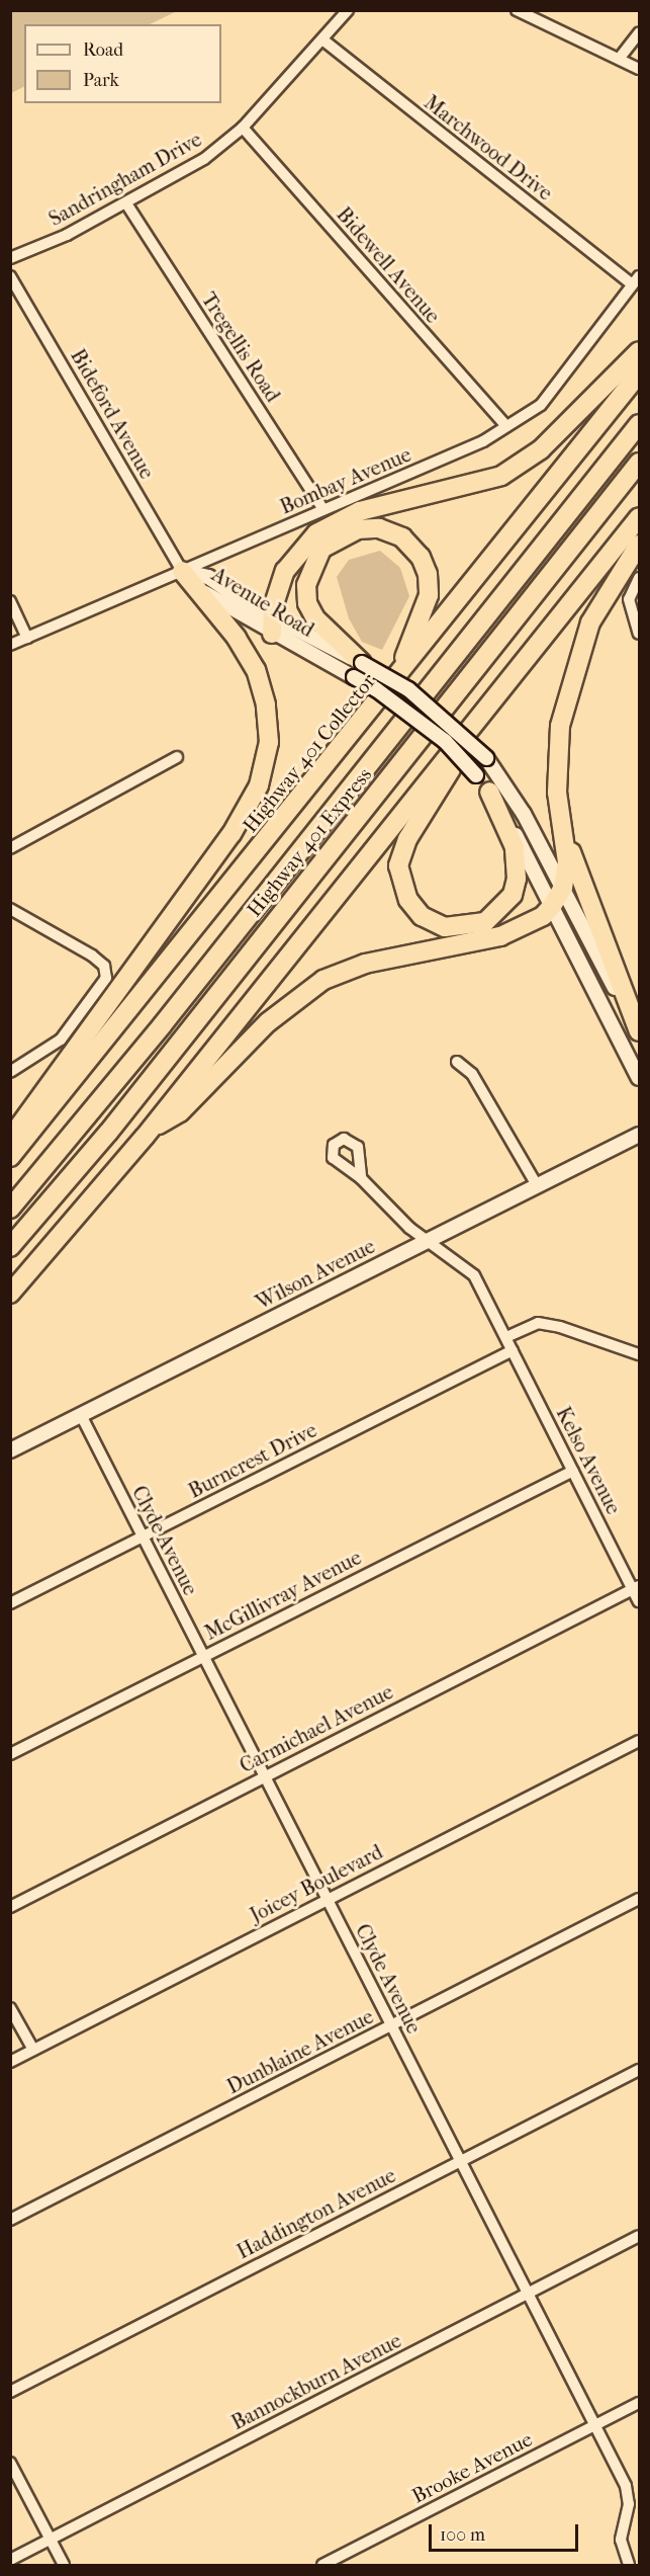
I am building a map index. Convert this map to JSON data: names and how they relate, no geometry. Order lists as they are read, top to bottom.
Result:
{
  "streets": {
    "highway": ["Highway 401 Collector", "Highway 401 Express"],
    "main road": ["Avenue Road", "Wilson Avenue"],
    "street": [
      "Marchwood Drive",
      "Sandringham Drive",
      "Bidewell Avenue",
      "Tregellis Road",
      "Bideford Avenue",
      "Bombay Avenue",
      "Burncrest Drive",
      "Kelso Avenue",
      "Clyde Avenue",
      "McGillivray Avenue",
      "Carmichael Avenue",
      "Joicey Boulevard",
      "Dunblaine Avenue",
      "Haddington Avenue",
      "Bannockburn Avenue",
      "Brooke Avenue"
    ]
  },
  "crossings": [
    ["Marchwood Drive", "Sandringham Drive"],
    ["Marchwood Drive", "Bombay Avenue"],
    ["Sandringham Drive", "Bidewell Avenue"],
    ["Sandringham Drive", "Tregellis Road"],
    ["Bidewell Avenue", "Bombay Avenue"],
    ["Tregellis Road", "Bombay Avenue"],
    ["Bideford Avenue", "Bombay Avenue"],
    ["Bideford Avenue", "Avenue Road"],
    ["Bombay Avenue", "Avenue Road"],
    ["Wilson Avenue", "Kelso Avenue"],
    ["Wilson Avenue", "Clyde Avenue"],
    ["Burncrest Drive", "Kelso Avenue"],
    ["Burncrest Drive", "Clyde Avenue"],
    ["Kelso Avenue", "McGillivray Avenue"],
    ["Kelso Avenue", "Carmichael Avenue"],
    ["Clyde Avenue", "McGillivray Avenue"],
    ["Clyde Avenue", "Carmichael Avenue"],
    ["Clyde Avenue", "Joicey Boulevard"],
    ["Clyde Avenue", "Dunblaine Avenue"],
    ["Clyde Avenue", "Haddington Avenue"],
    ["Clyde Avenue", "Bannockburn Avenue"],
    ["Clyde Avenue", "Brooke Avenue"]
  ],
  "legend": ["Road", "Park"],
  "scale_bar": "100 m"
}
